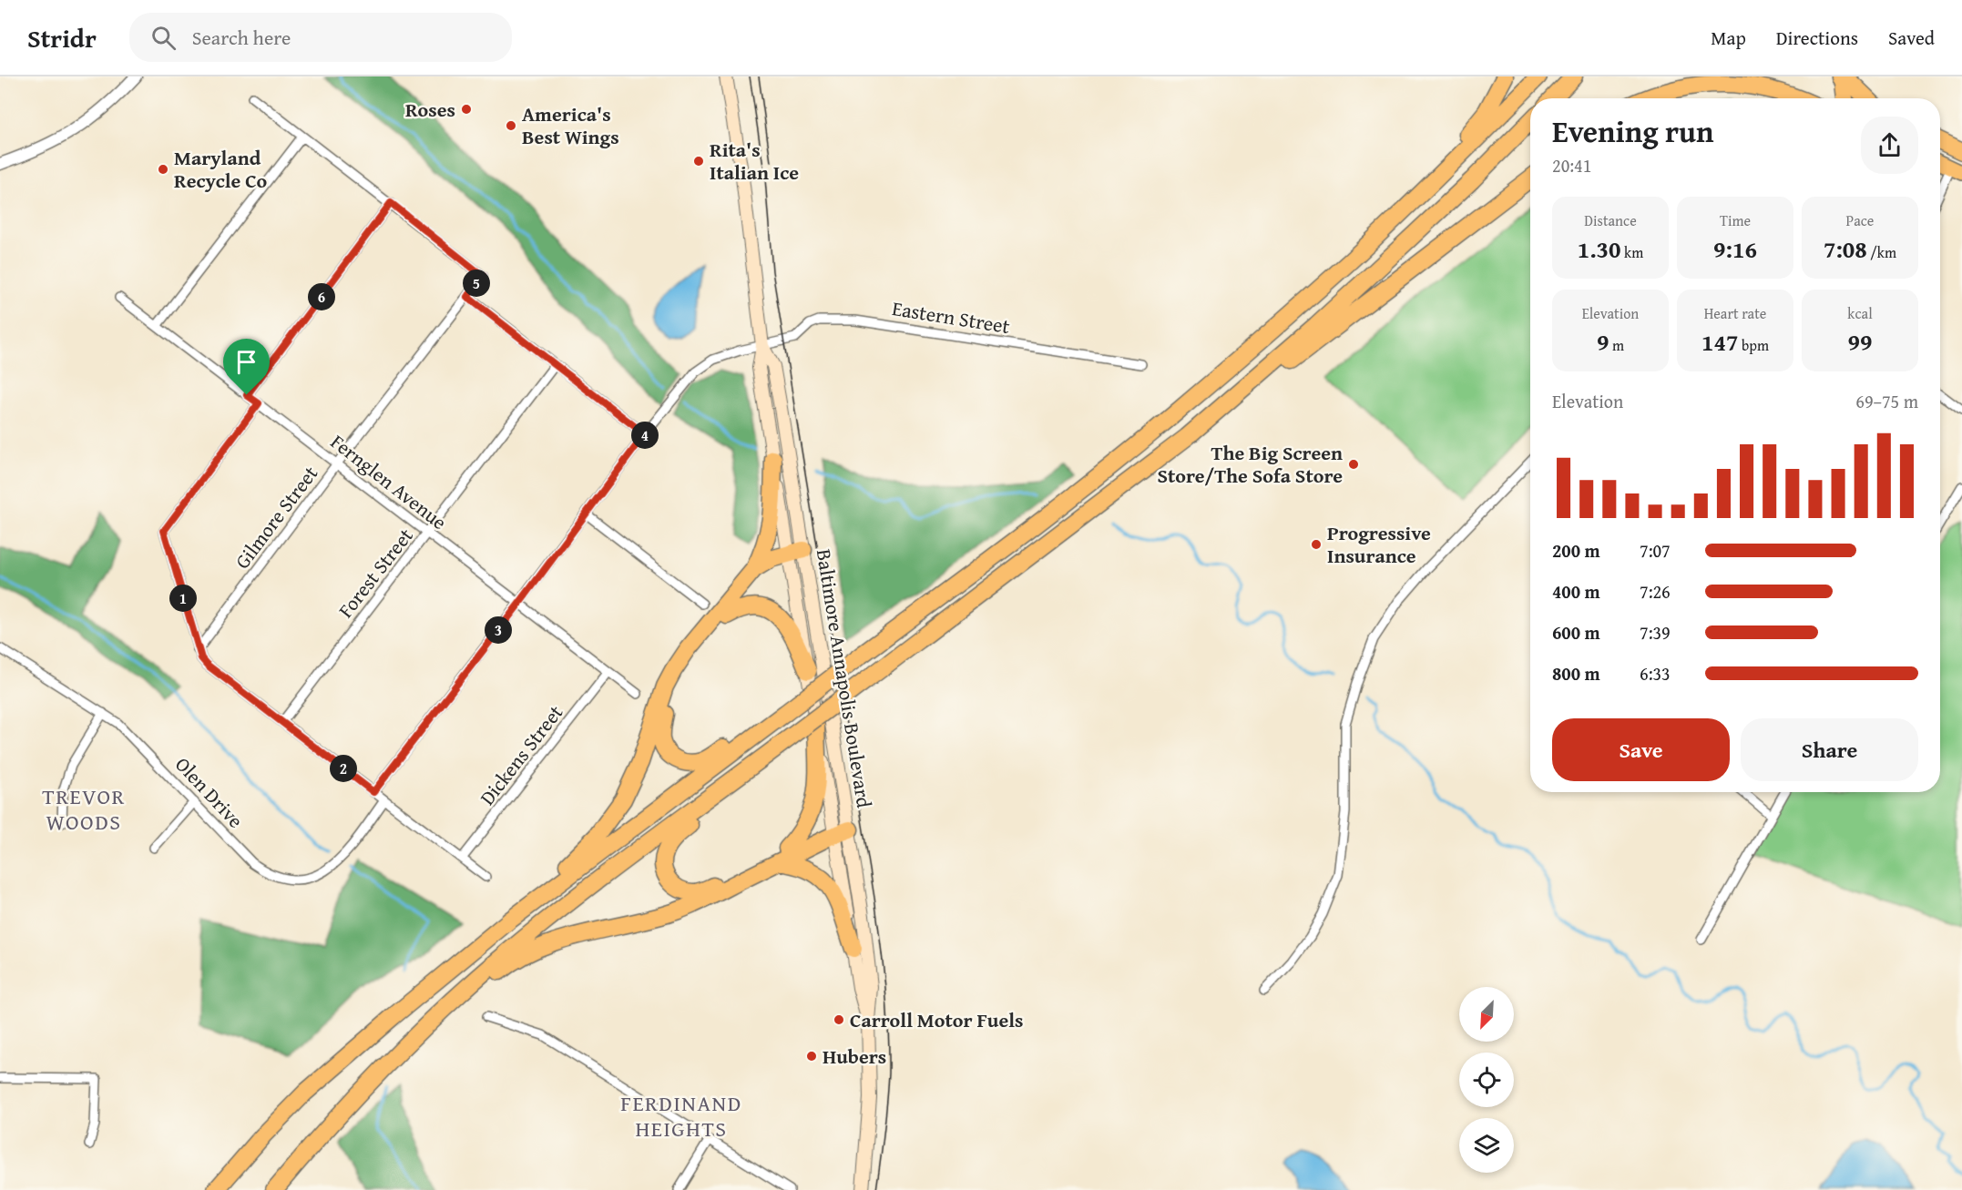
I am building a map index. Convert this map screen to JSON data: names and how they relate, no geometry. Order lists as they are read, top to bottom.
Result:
{
  "streets": {
    "main road": ["Baltimore Annapolis Boulevard"],
    "street": [
      "Eastern Street",
      "Fernglen Avenue",
      "Gilmore Street",
      "Forest Street",
      "Dickens Street",
      "Olen Drive"
    ]
  },
  "crossings": [
    ["Eastern Street", "Baltimore Annapolis Boulevard"],
    ["Fernglen Avenue", "Gilmore Street"],
    ["Fernglen Avenue", "Forest Street"],
    ["Fernglen Avenue", "Dickens Street"]
  ],
  "districts": ["TREVOR WOODS", "FERDINAND HEIGHTS"],
  "places": [
    "Roses",
    "America's Best Wings",
    "Rita's Italian Ice",
    "Maryland Recycle Co",
    "The Big Screen Store/The Sofa Store",
    "Progressive Insurance",
    "Carroll Motor Fuels",
    "Hubers"
  ],
  "north": "bottom left",
  "page": {
    "header": "Stridr",
    "search": "Search here",
    "nav": ["Map", "Directions", "Saved"],
    "heading": ["Evening run", "20:41"],
    "stats": [
      ["Distance", "1.30 km"],
      ["Time", "9:16"],
      ["Pace", "7:08 /km"],
      ["Elevation", "9 m"],
      ["Heart rate", "147 bpm"],
      ["kcal", "99"]
    ],
    "pins": [
      "5",
      "6",
      "4",
      "1",
      "3",
      "2"
    ],
    "chart": ["Elevation", "69–75 m"],
    "list": [
      {
        "name": "200 m",
        "note": "7:07"
      },
      {
        "name": "400 m",
        "note": "7:26"
      },
      {
        "name": "600 m",
        "note": "7:39"
      },
      {
        "name": "800 m",
        "note": "6:33"
      }
    ],
    "buttons": ["Save", "Share"]
  }
}
